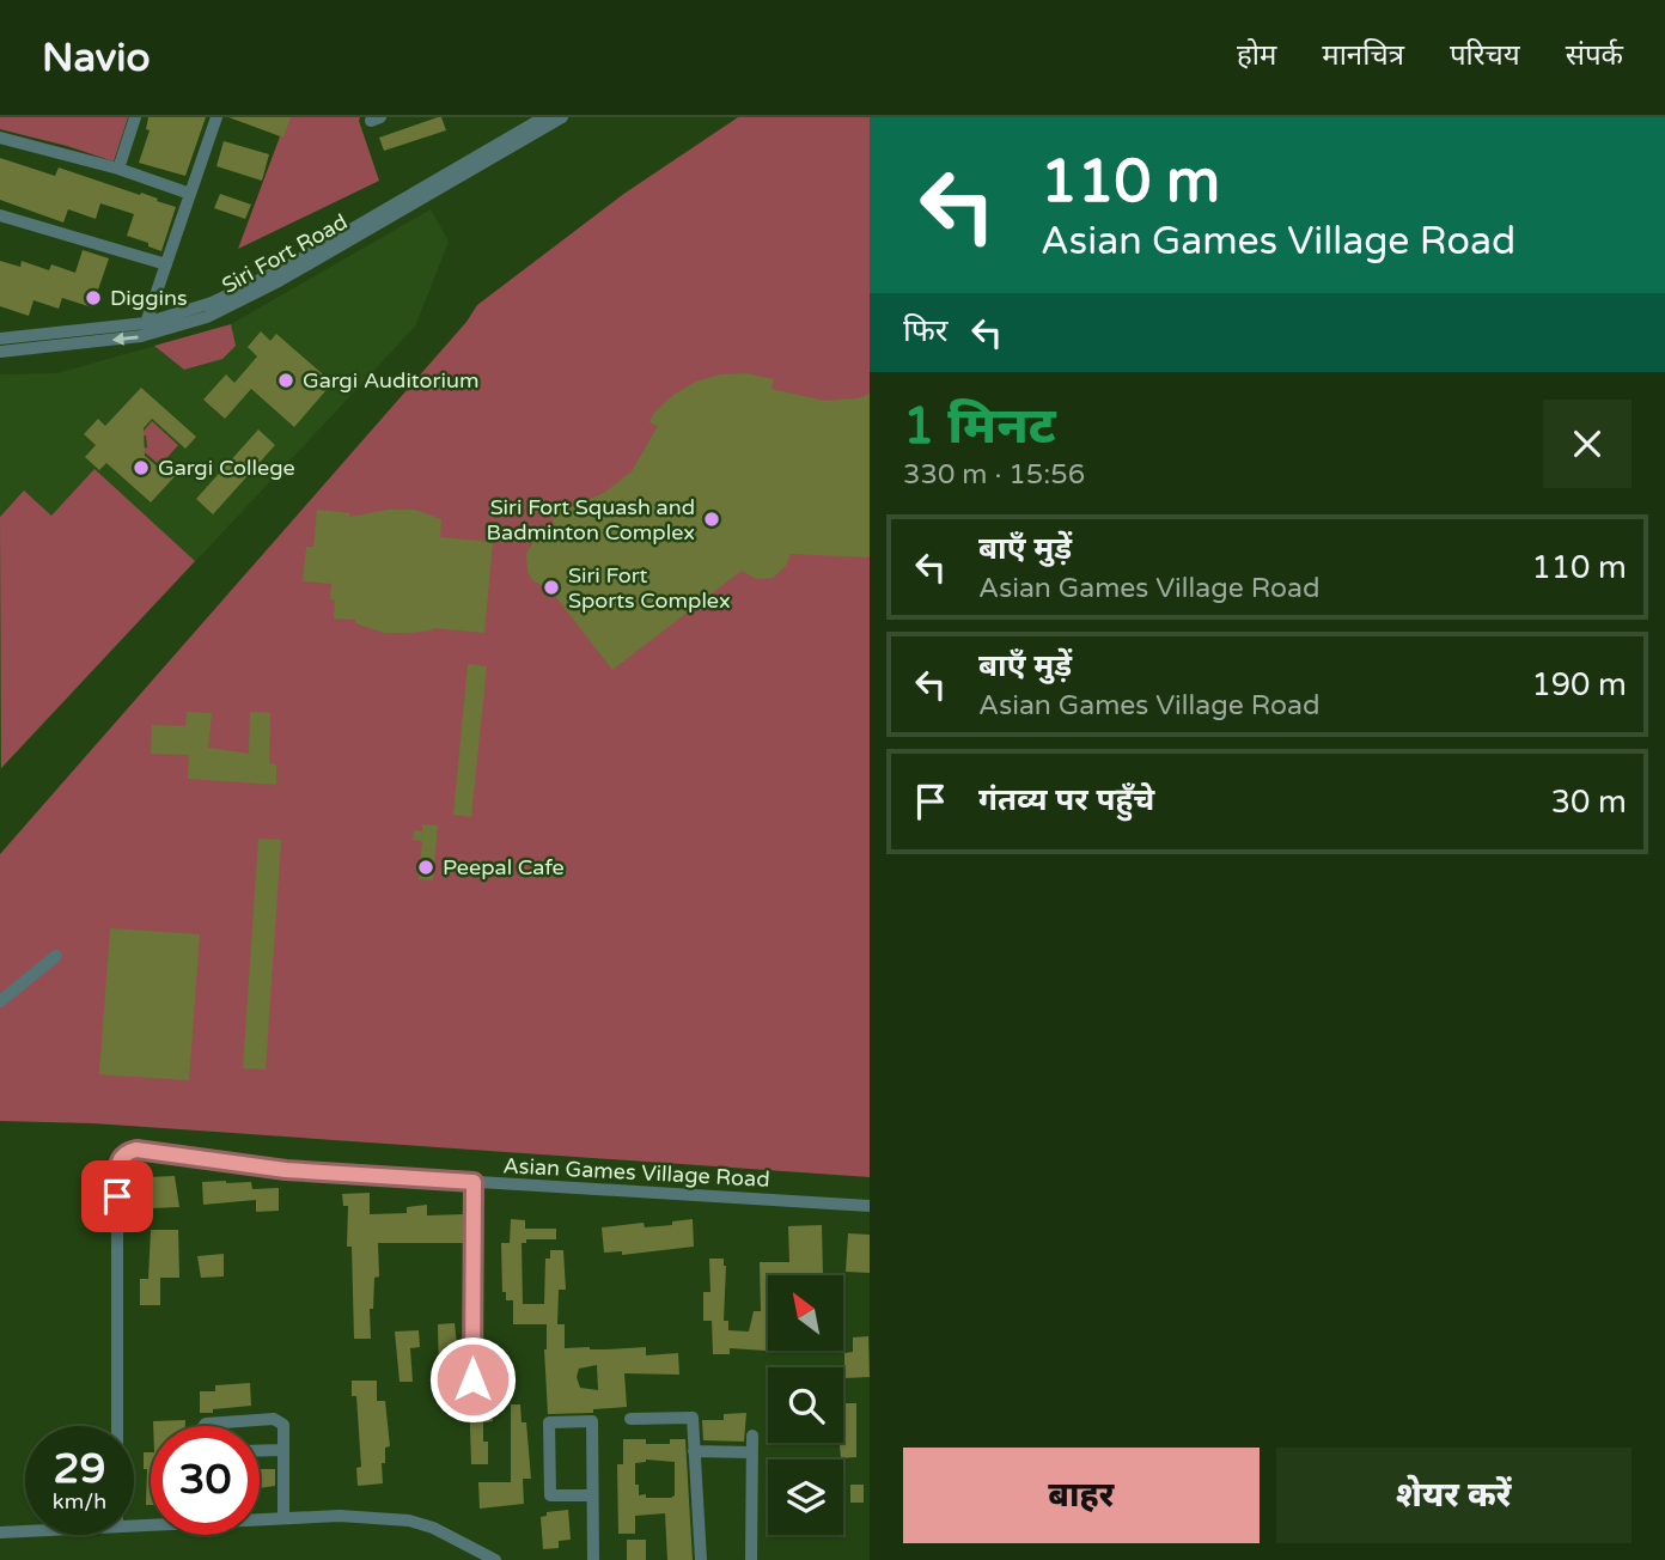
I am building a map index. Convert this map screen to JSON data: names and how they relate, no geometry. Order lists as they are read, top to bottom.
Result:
{
  "streets": {
    "street": ["Siri Fort Road", "Asian Games Village Road"]
  },
  "places": [
    "Diggins",
    "Gargi Auditorium",
    "Gargi College",
    "Siri Fort Squash and Badminton Complex",
    "Siri Fort Sports Complex",
    "Peepal Cafe"
  ],
  "north": "top left",
  "page": {
    "header": "Navio",
    "nav": [
      "होम",
      "मानचित्र",
      "परिचय",
      "संपर्क"
    ],
    "turn": ["110 m", "Asian Games Village Road"],
    "then": "फिर",
    "heading": ["1 मिनट", "330 m · 15:56"],
    "list": [
      {
        "name": "बाएँ मुड़ें",
        "note": "Asian Games Village Road",
        "value": "110 m"
      },
      {
        "name": "बाएँ मुड़ें",
        "note": "Asian Games Village Road",
        "value": "190 m"
      },
      {
        "name": "गंतव्य पर पहुँचे",
        "value": "30 m"
      }
    ],
    "speed": "29 km/h",
    "limit": "30",
    "buttons": ["बाहर", "शेयर करें"]
  }
}
